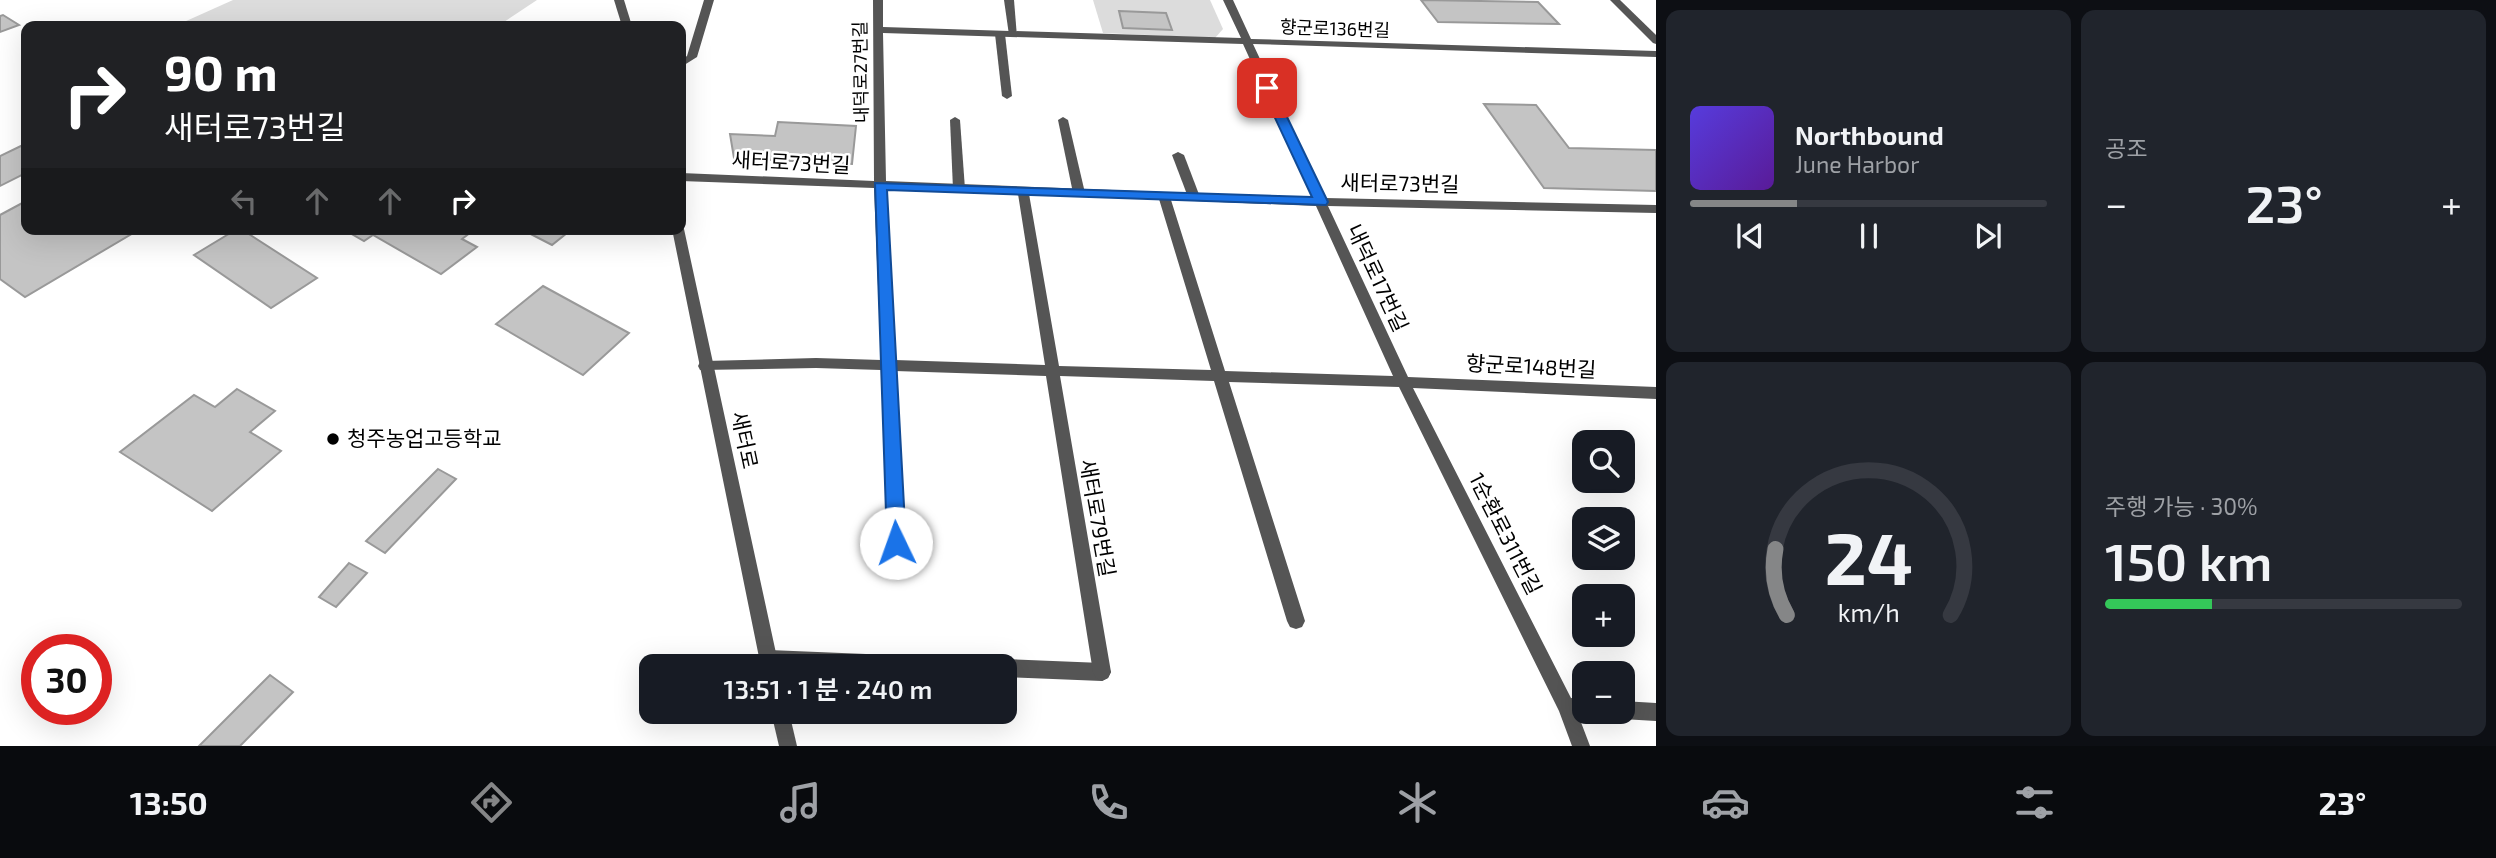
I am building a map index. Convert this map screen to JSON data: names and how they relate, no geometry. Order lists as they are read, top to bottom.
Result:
{
  "streets": {
    "street": [
      "향군로136번길",
      "내덕로27번길",
      "새터로73번길",
      "내덕로17번길",
      "향군로148번길",
      "새터로",
      "새터로79번길",
      "1순환로311번길"
    ]
  },
  "crossings": [
    ["향군로136번길", "내덕로27번길"],
    ["향군로136번길", "내덕로17번길"],
    ["내덕로27번길", "새터로73번길"],
    ["새터로73번길", "내덕로17번길"],
    ["새터로73번길", "새터로79번길"],
    ["내덕로17번길", "향군로148번길"],
    ["내덕로17번길", "1순환로311번길"],
    ["향군로148번길", "1순환로311번길"]
  ],
  "places": ["청주농업고등학교"],
  "page": {
    "tile": [
      "공조",
      ["주행 가능 · 30%", "150 km"]
    ],
    "turn": ["90 m", "새터로73번길"],
    "song": ["Northbound", "June Harbor"],
    "heat": ["−", "23°", "+"],
    "map_buttons": ["+", "−"],
    "limit": "30",
    "trip": "13:51 · 1 분 · 240 m",
    "tabs": ["13:50", "23°"],
    "gauge": ["24", "km/h"]
  }
}
